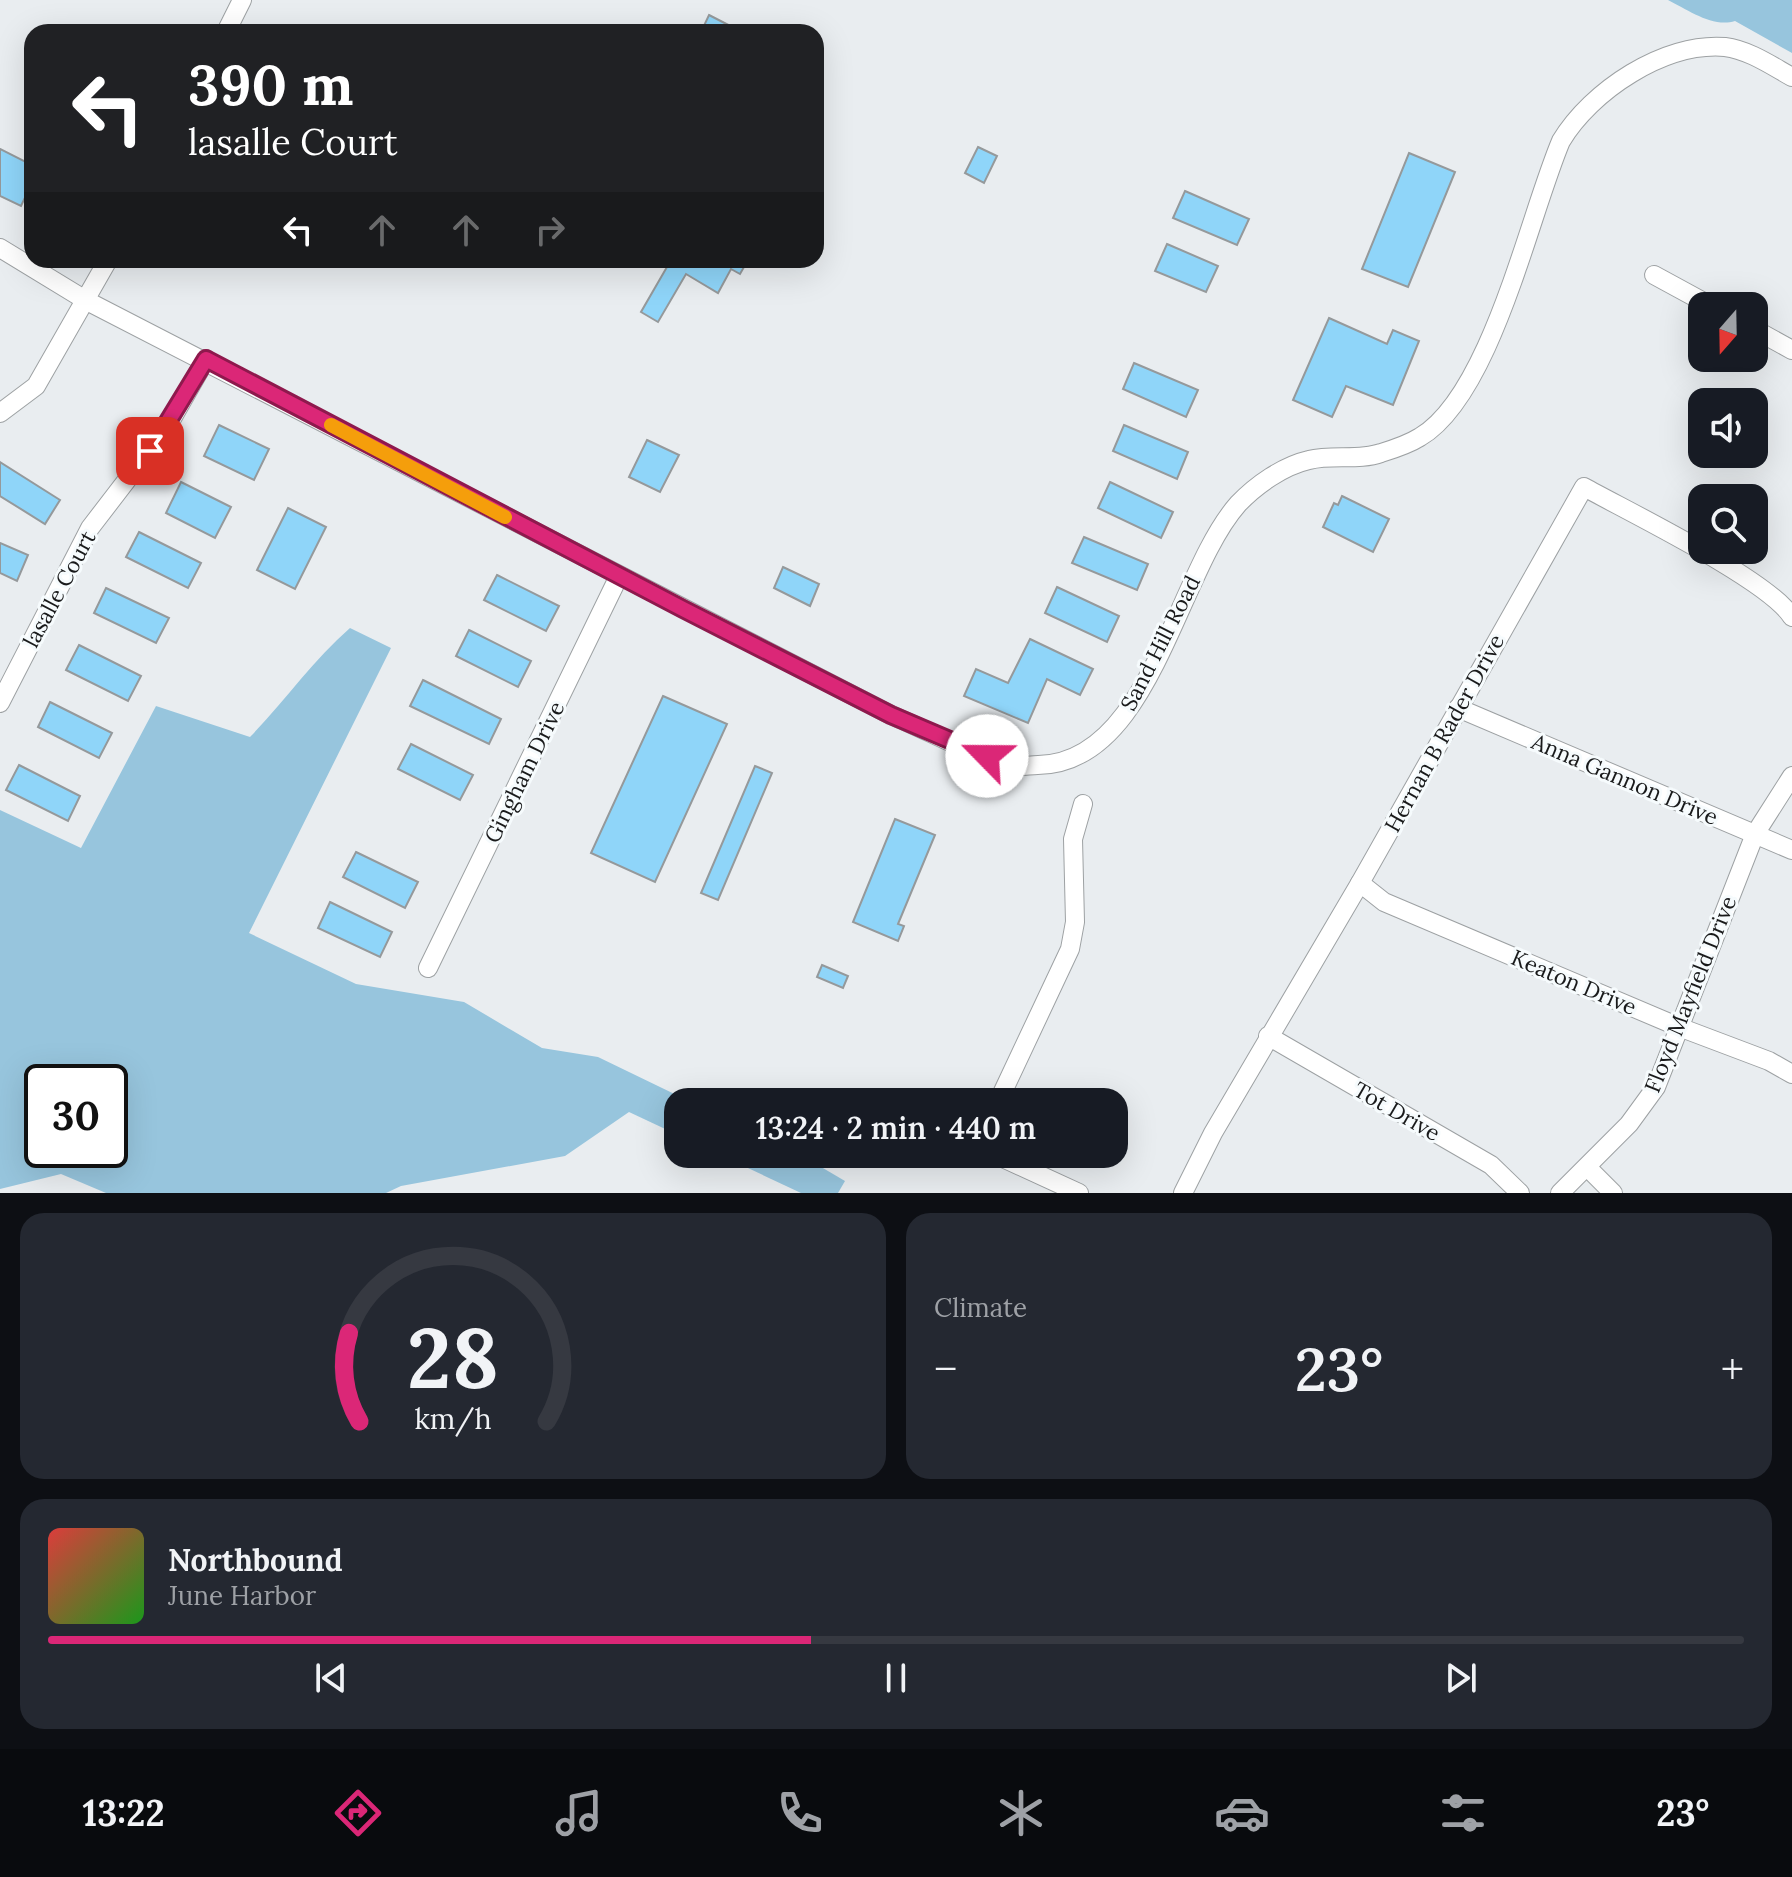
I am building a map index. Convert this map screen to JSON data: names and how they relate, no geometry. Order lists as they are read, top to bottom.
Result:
{
  "streets": {
    "street": [
      "lasalle Court",
      "Sand Hill Road",
      "Hernan B Rader Drive",
      "Gingham Drive",
      "Anna Gannon Drive",
      "Keaton Drive",
      "Floyd Mayfield Drive",
      "Tot Drive"
    ]
  },
  "crossings": [
    ["lasalle Court", "Sand Hill Road"],
    ["Sand Hill Road", "Gingham Drive"],
    ["Hernan B Rader Drive", "Anna Gannon Drive"],
    ["Hernan B Rader Drive", "Keaton Drive"],
    ["Hernan B Rader Drive", "Tot Drive"],
    ["Anna Gannon Drive", "Floyd Mayfield Drive"],
    ["Keaton Drive", "Floyd Mayfield Drive"]
  ],
  "north": "bottom",
  "page": {
    "turn": ["390 m", "lasalle Court"],
    "limit": "30",
    "trip": "13:24 · 2 min · 440 m",
    "tile": "Climate",
    "heat": ["−", "23°", "+"],
    "song": ["Northbound", "June Harbor"],
    "tabs": ["13:22", "23°"],
    "gauge": ["28", "km/h"]
  }
}
